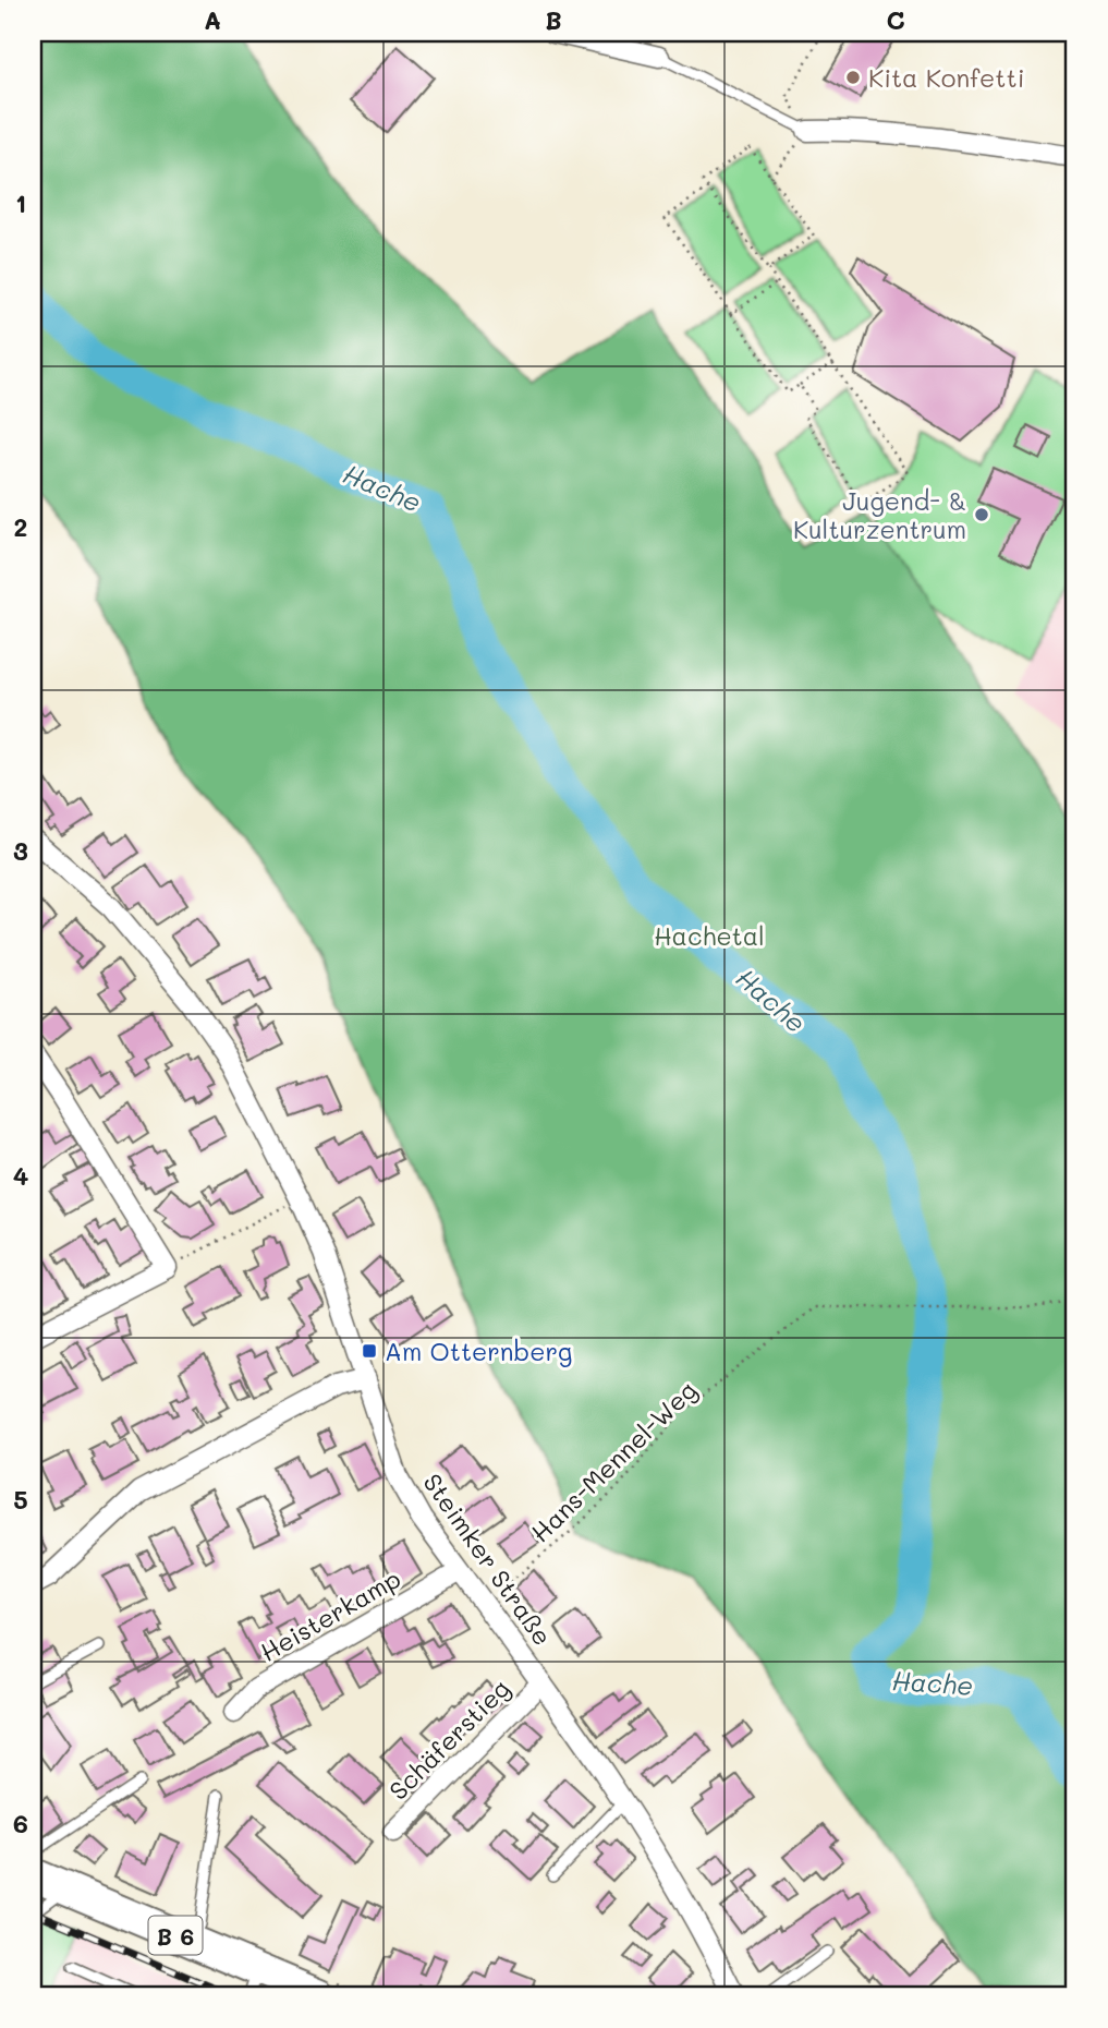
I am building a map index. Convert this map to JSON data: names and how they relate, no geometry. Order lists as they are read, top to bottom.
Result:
{
  "streets": {
    "main road": ["B 6"],
    "street": ["Steimker Straße", "Heisterkamp", "Schäferstieg"],
    "path": ["Hans-Mennel-Weg"]
  },
  "crossings": [
    ["Hans-Mennel-Weg", "Steimker Straße"],
    ["Steimker Straße", "Heisterkamp"],
    ["Steimker Straße", "Schäferstieg"]
  ],
  "water": ["Hache"],
  "parks": ["Hachetal"],
  "places": {
    "other": ["Kita Konfetti", "Jugend- & Kulturzentrum"],
    "transit": ["Am Otternberg"]
  },
  "grid": {
    "columns": ["A", "B", "C"],
    "rows": [
      "1",
      "2",
      "3",
      "4",
      "5",
      "6"
    ]
  }
}
